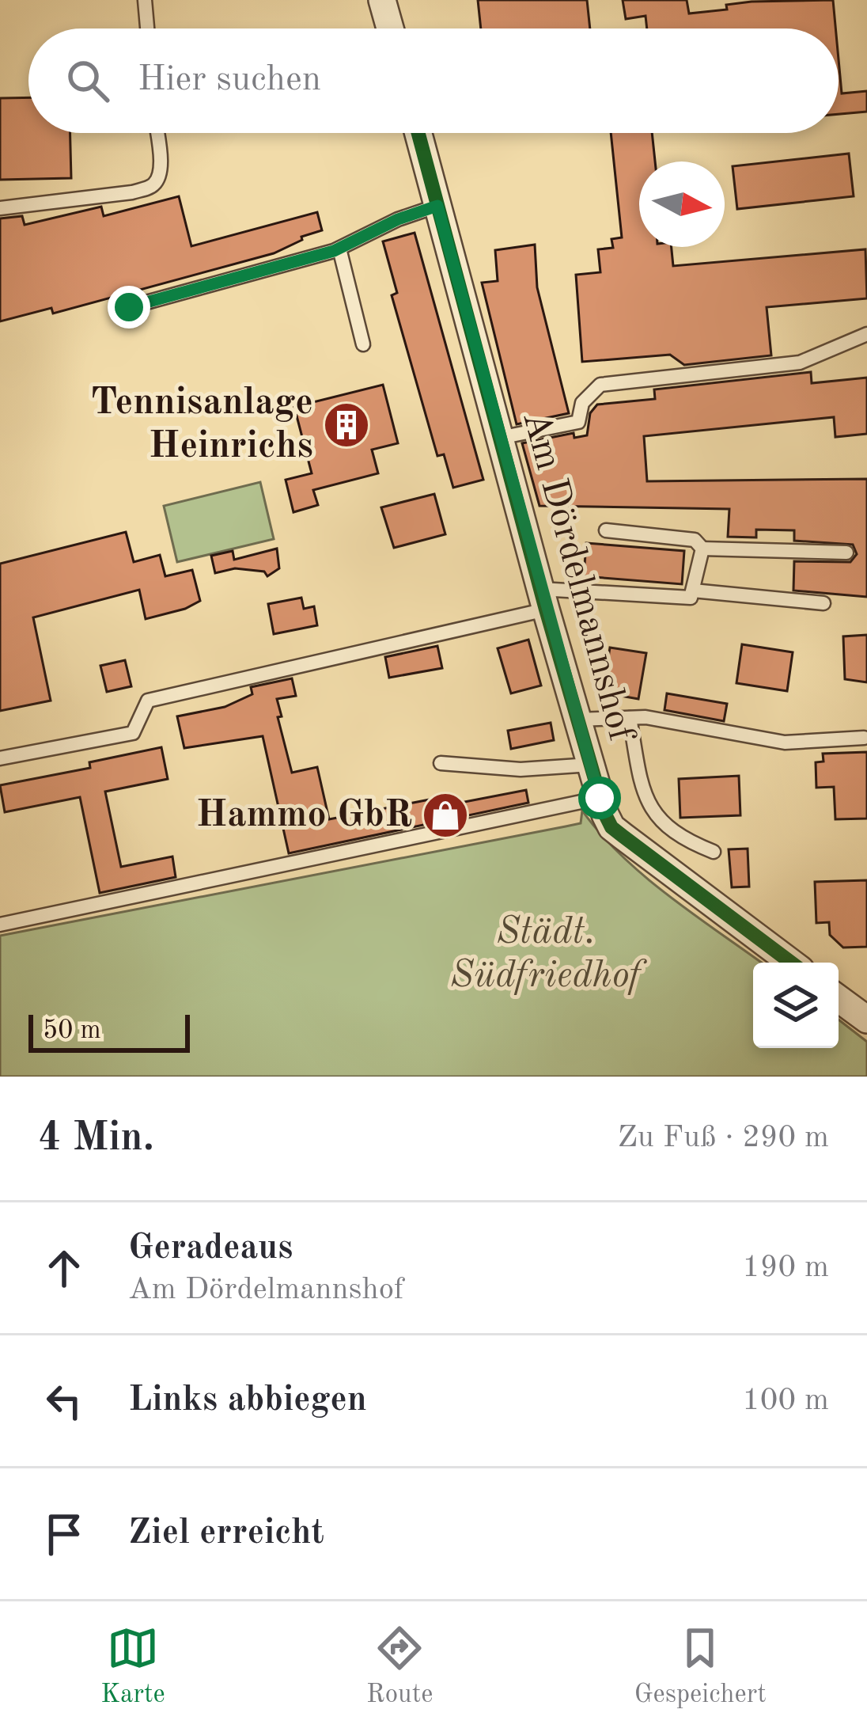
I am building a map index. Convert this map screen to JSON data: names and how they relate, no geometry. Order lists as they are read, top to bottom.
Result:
{
  "streets": {
    "street": ["Am Dördelmannshof"]
  },
  "parks": ["Städt. Südfriedhof"],
  "places": {
    "building": ["Tennisanlage Heinrichs"],
    "shop": ["Hammo GbR"]
  },
  "scale_bar": "50 m",
  "north": "right",
  "page": {
    "search": "Hier suchen",
    "scale": "50 m",
    "heading": ["4 Min.", "Zu Fuß · 290 m"],
    "list": [
      ["Geradeaus", "Am Dördelmannshof", "190 m"],
      ["Links abbiegen", "100 m"],
      "Ziel erreicht"
    ],
    "nav": ["Karte", "Route", "Gespeichert"]
  }
}
